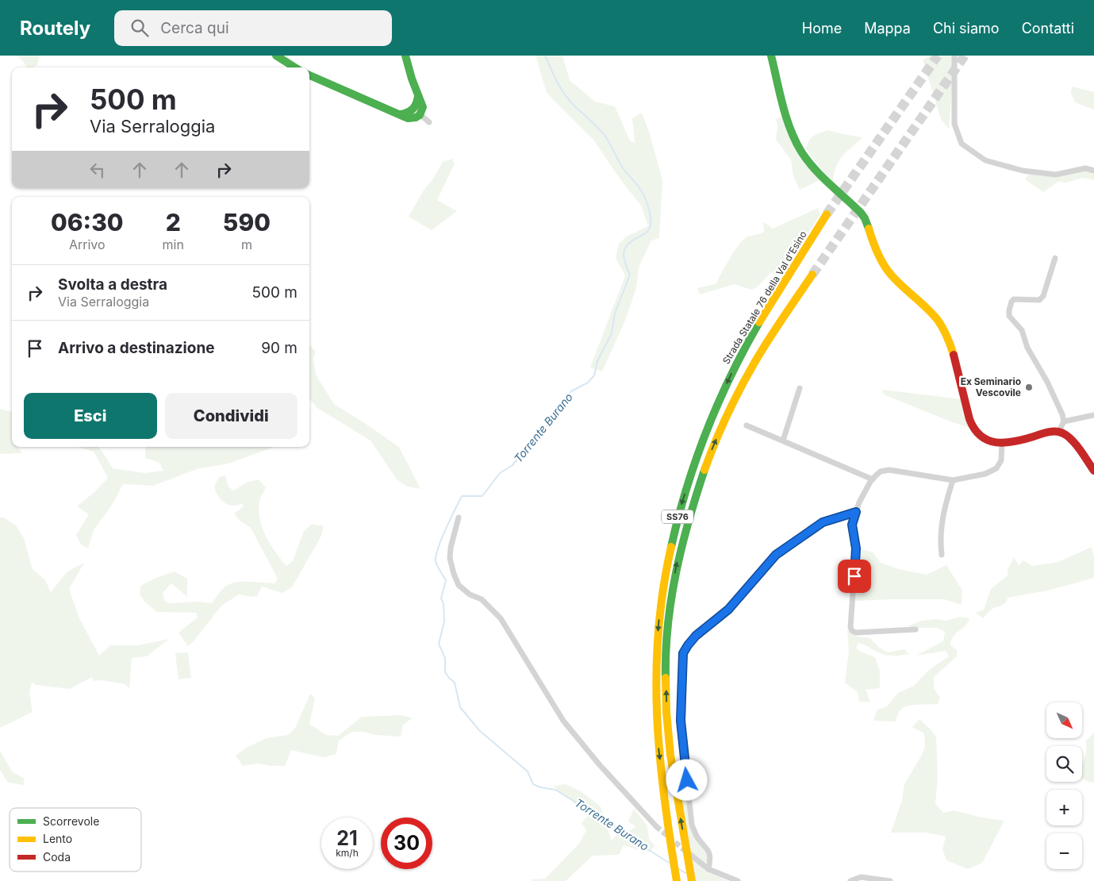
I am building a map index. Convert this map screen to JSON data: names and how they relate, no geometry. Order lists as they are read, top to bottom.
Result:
{
  "streets": {
    "main road": ["Strada Statale 76 della Val d'Esino", "SS76"]
  },
  "water": ["Torrente Burano"],
  "places": ["Ex Seminario Vescovile"],
  "legend": ["Scorrevole", "Lento", "Coda"],
  "north": "bottom right",
  "page": {
    "header": "Routely",
    "search": "Cerca qui",
    "nav": [
      "Home",
      "Mappa",
      "Chi siamo",
      "Contatti"
    ],
    "turn": ["500 m", "Via Serraloggia"],
    "eta": [
      "06:30",
      "Arrivo",
      "2",
      "min",
      "590",
      "m"
    ],
    "list": [
      {
        "name": "Svolta a destra",
        "note": "Via Serraloggia",
        "value": "500 m"
      },
      {
        "name": "Arrivo a destinazione",
        "value": "90 m"
      }
    ],
    "buttons": ["Esci", "Condividi"],
    "map_buttons": ["+", "−"],
    "speed": "21 km/h",
    "limit": "30"
  }
}
